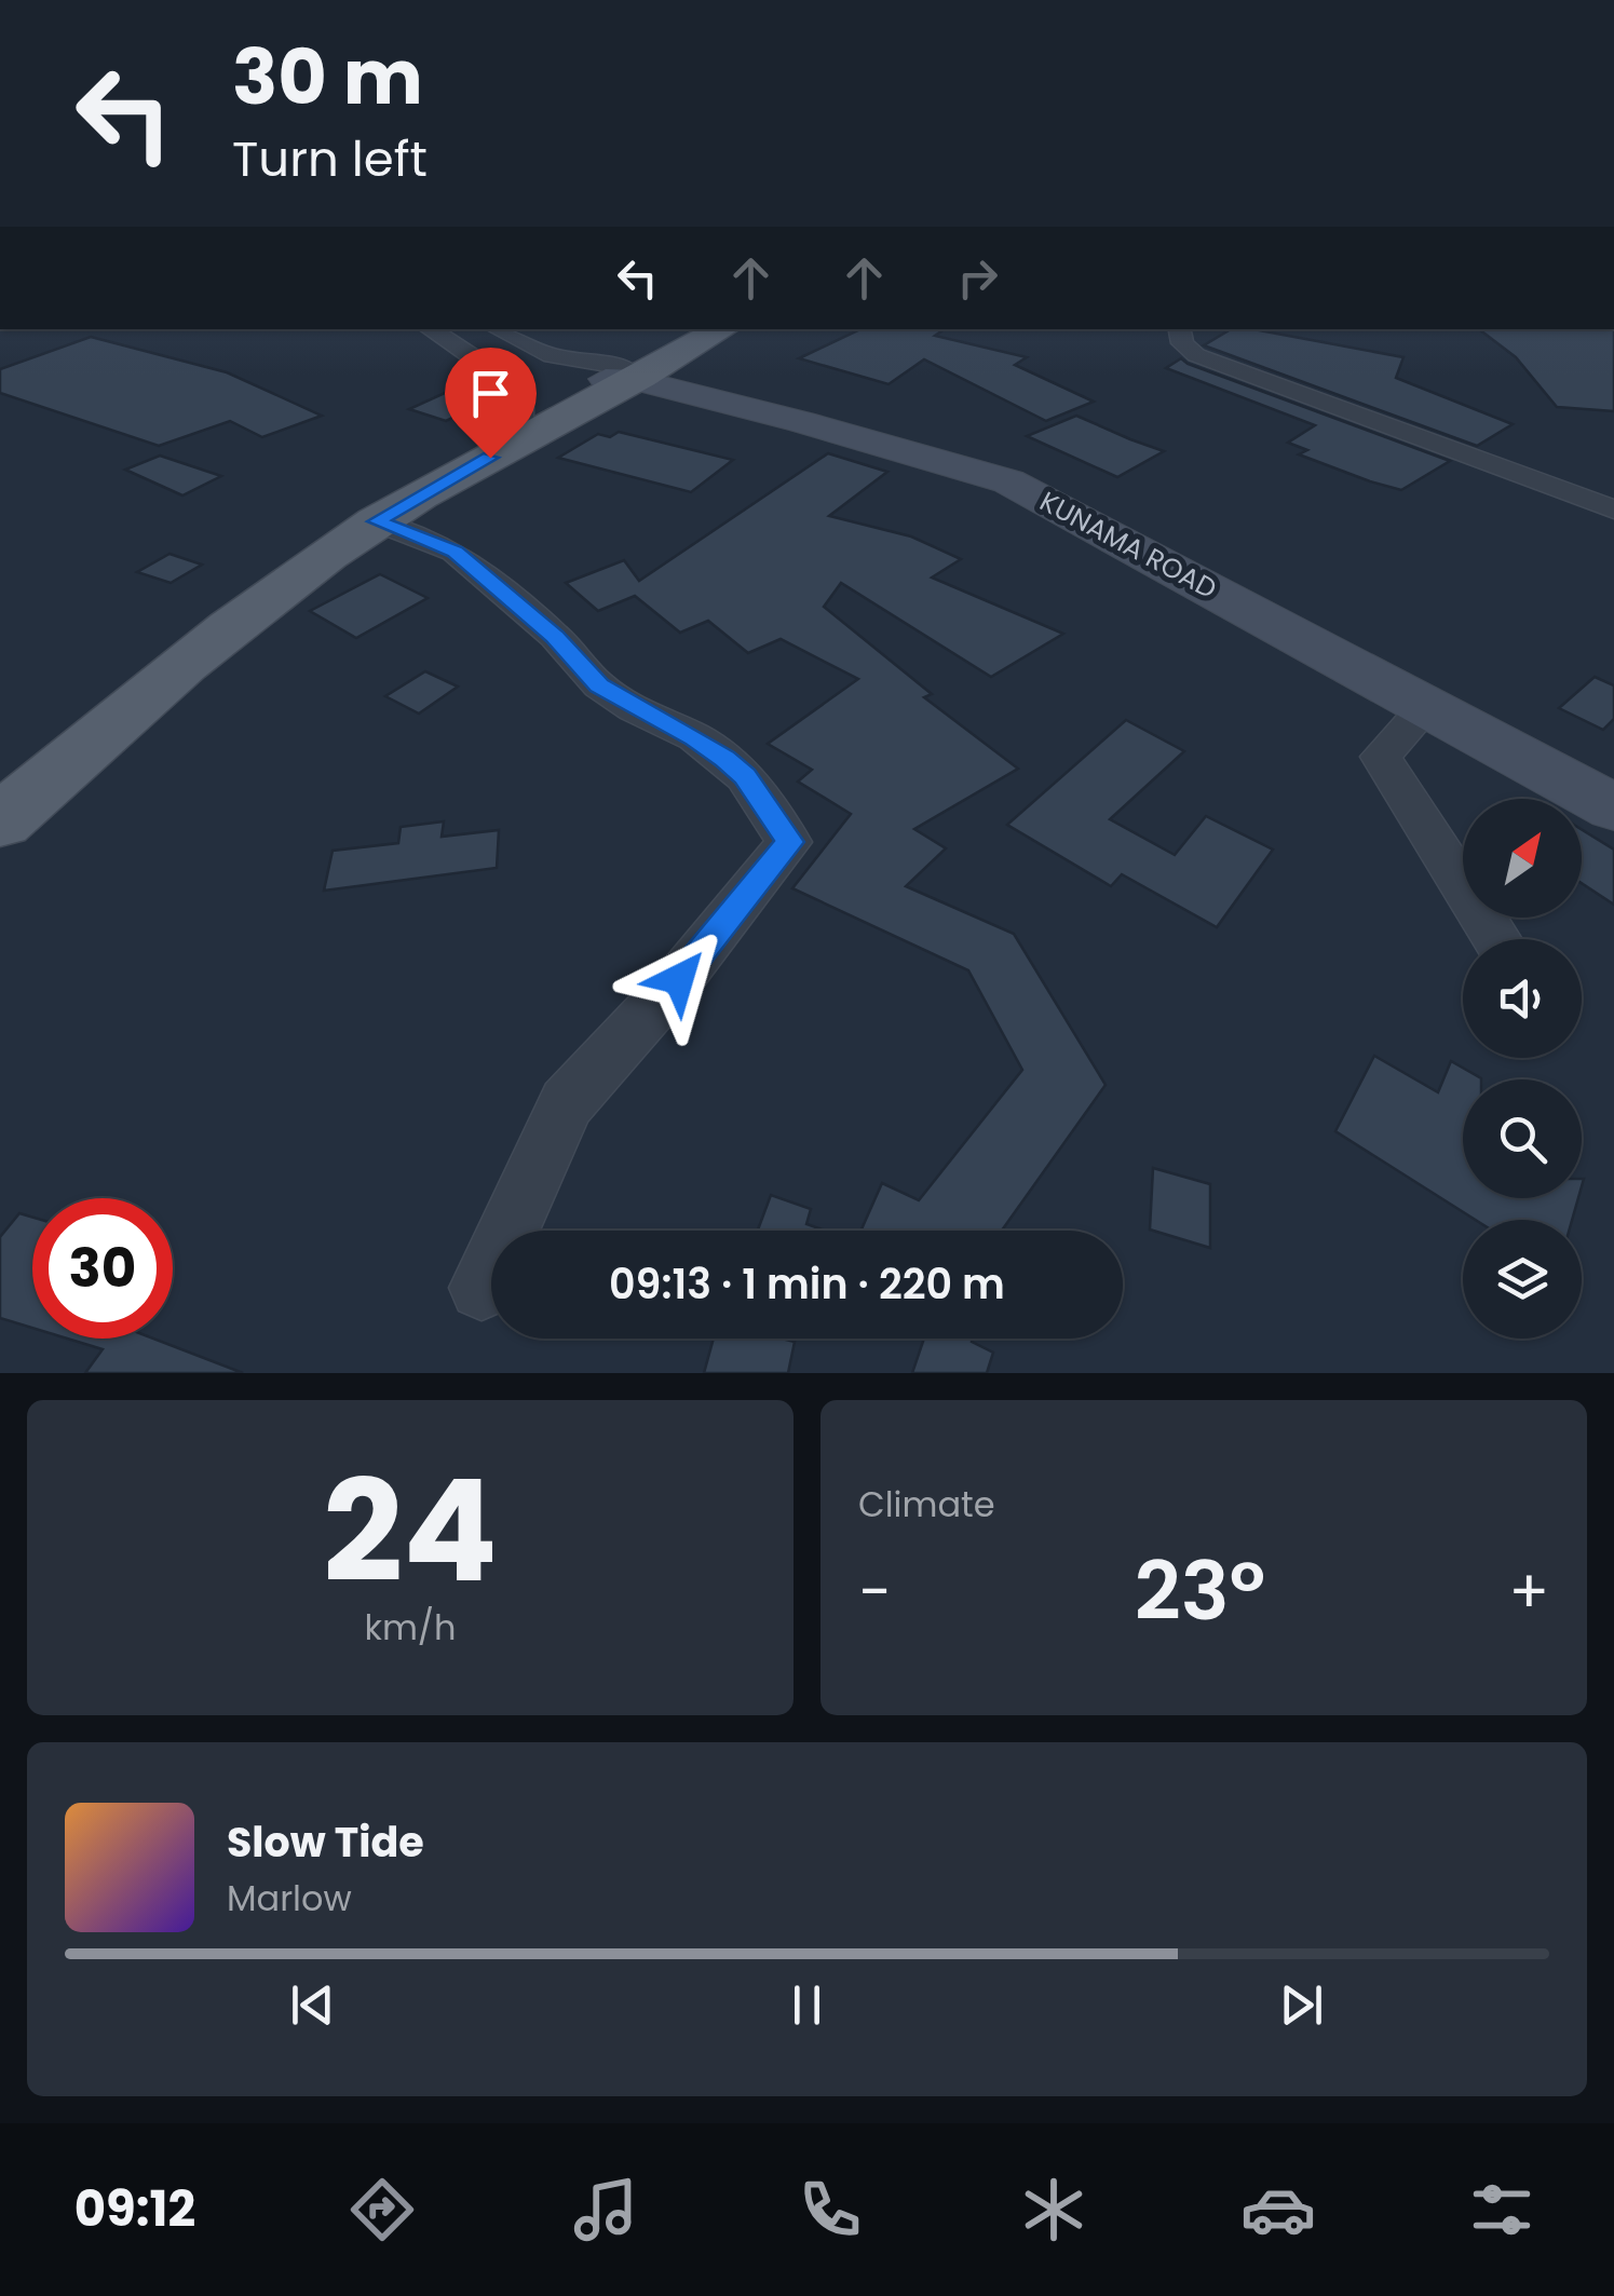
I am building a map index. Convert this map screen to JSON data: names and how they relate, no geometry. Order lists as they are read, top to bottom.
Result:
{
  "streets": {
    "main road": ["KUNAMA ROAD"]
  },
  "north": "top right",
  "page": {
    "turn": ["30 m", "Turn left"],
    "limit": "30",
    "trip": "09:13 · 1 min · 220 m",
    "tile": [
      ["24", "km/h"],
      "Climate"
    ],
    "heat": ["−", "23°", "+"],
    "song": ["Slow Tide", "Marlow"],
    "tabs": "09:12"
  }
}
